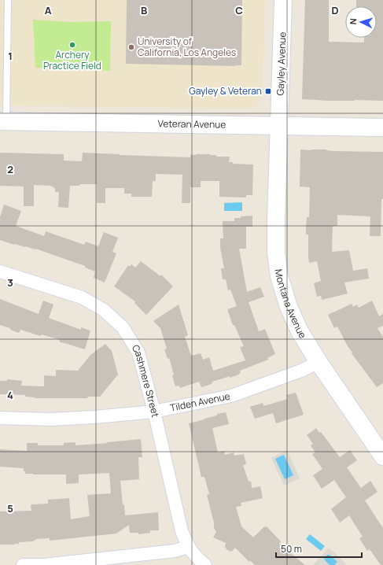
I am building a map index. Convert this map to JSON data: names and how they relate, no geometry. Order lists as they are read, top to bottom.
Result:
{
  "streets": {
    "street": [
      "Gayley Avenue",
      "Veteran Avenue",
      "Montana Avenue",
      "Cashmere Street",
      "Tilden Avenue"
    ]
  },
  "crossings": [
    ["Gayley Avenue", "Veteran Avenue"],
    ["Gayley Avenue", "Montana Avenue"],
    ["Veteran Avenue", "Montana Avenue"],
    ["Montana Avenue", "Tilden Avenue"],
    ["Cashmere Street", "Tilden Avenue"]
  ],
  "places": {
    "other": ["Archery Practice Field", "University of California, Los Angeles"],
    "transit": ["Gayley & Veteran"]
  },
  "scale_bar": "50 m",
  "north": "left",
  "grid": {
    "columns": [
      "A",
      "B",
      "C",
      "D"
    ],
    "rows": [
      "1",
      "2",
      "3",
      "4",
      "5"
    ]
  }
}
